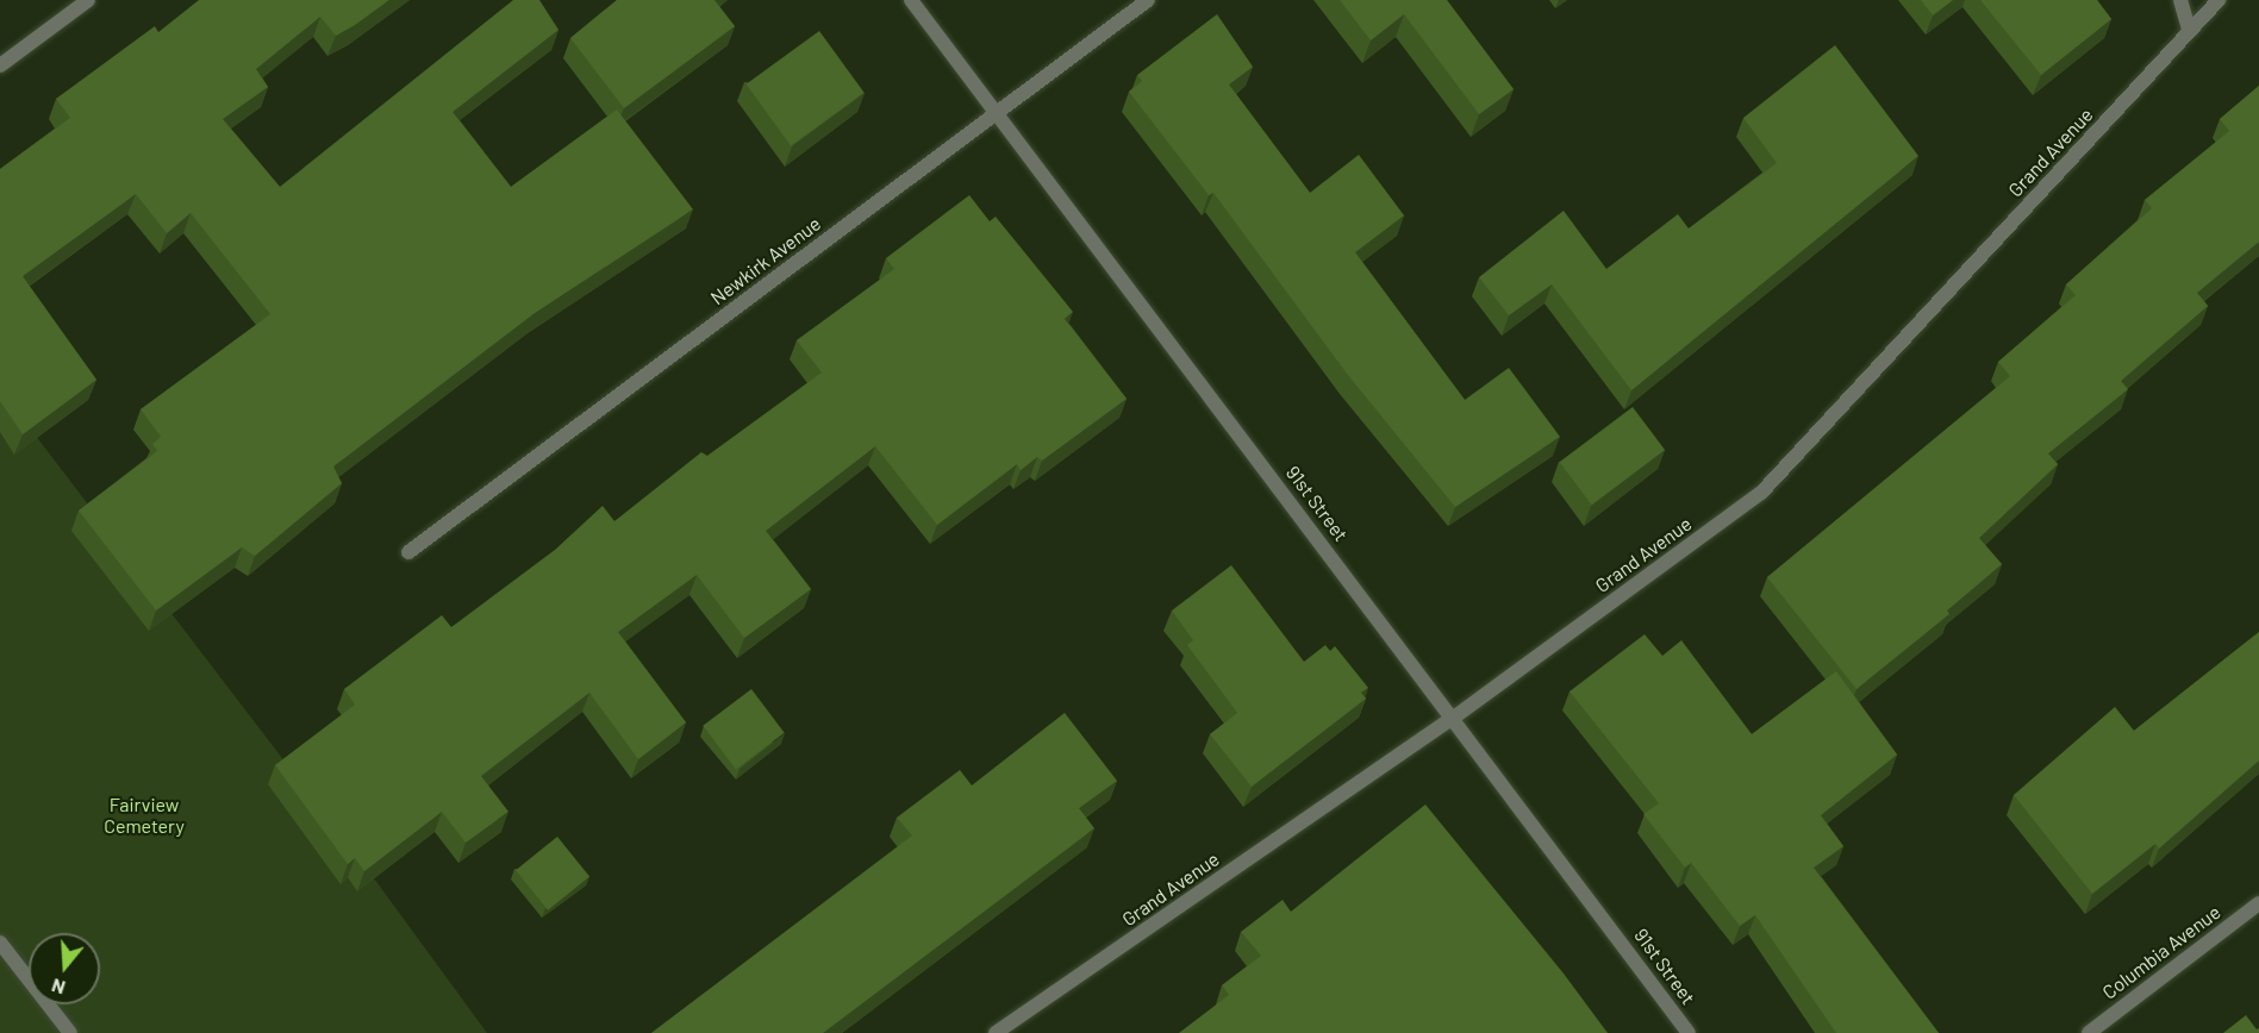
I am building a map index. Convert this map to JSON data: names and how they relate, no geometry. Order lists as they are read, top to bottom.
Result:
{
  "streets": {
    "street": [
      "Grand Avenue",
      "Newkirk Avenue",
      "91st Street",
      "Columbia Avenue"
    ]
  },
  "crossings": [
    ["Grand Avenue", "91st Street"],
    ["Newkirk Avenue", "91st Street"]
  ],
  "parks": ["Fairview Cemetery"],
  "north": "bottom"
}
